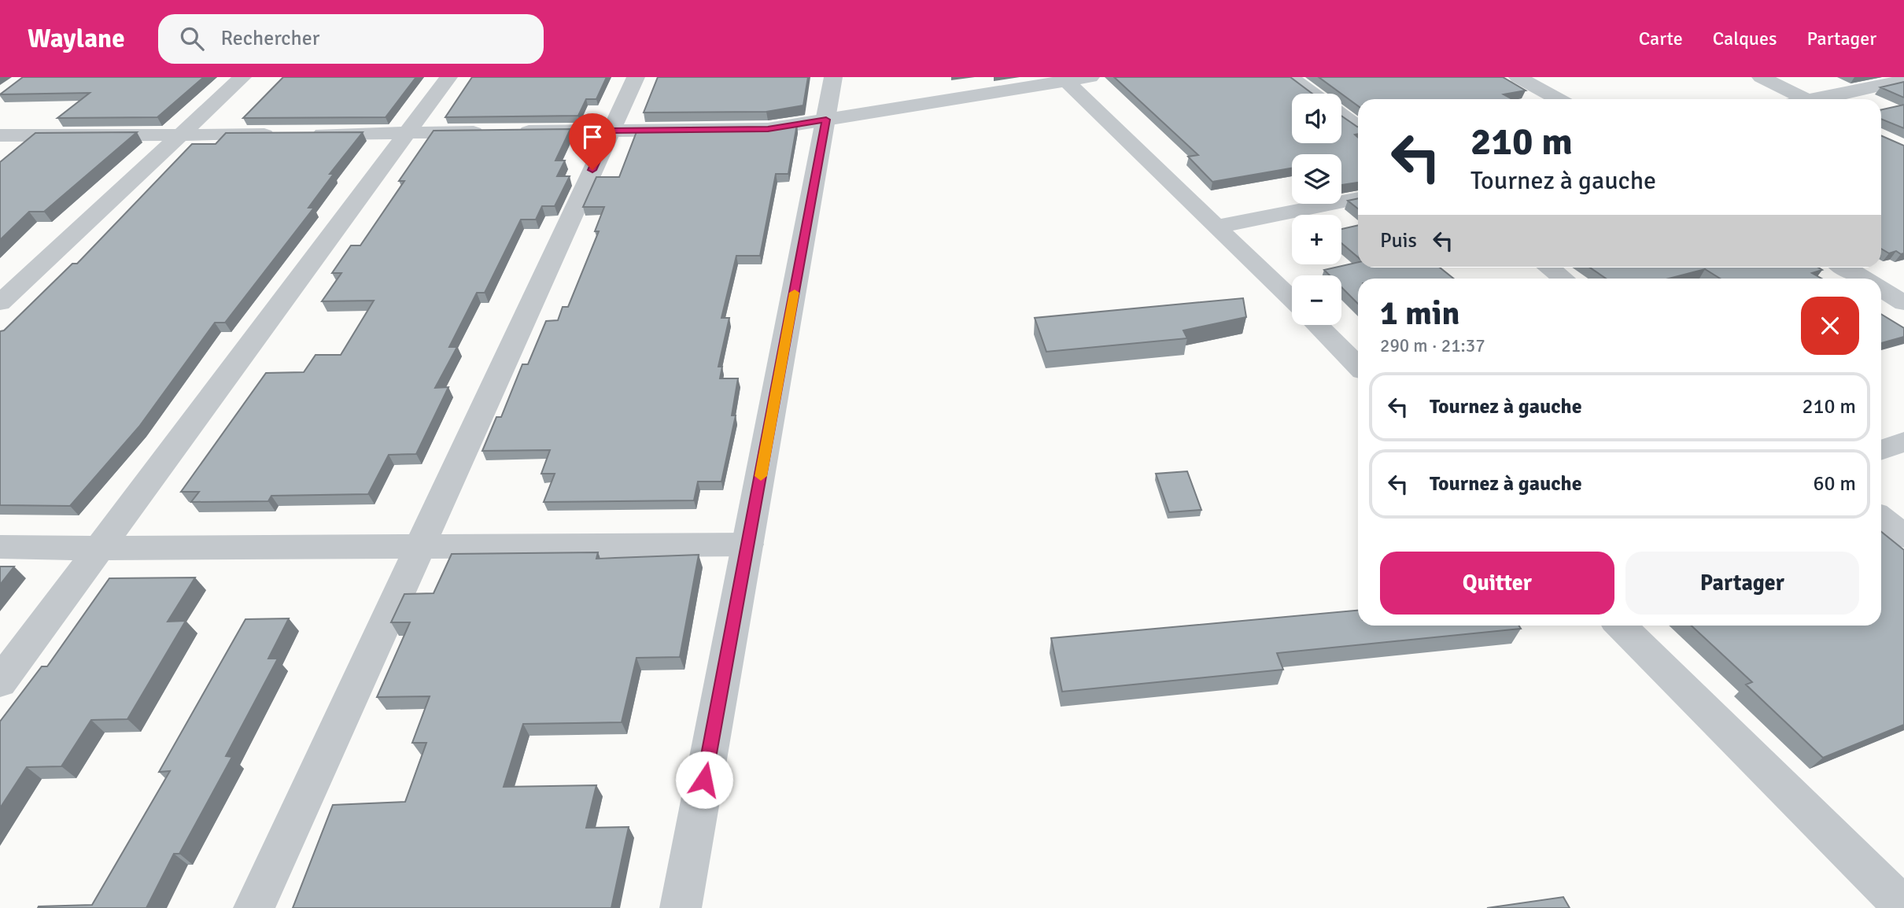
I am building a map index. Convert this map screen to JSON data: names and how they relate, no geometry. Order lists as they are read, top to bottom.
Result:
{
  "page": {
    "header": "Waylane",
    "search": "Rechercher",
    "nav": ["Carte", "Calques", "Partager"],
    "map_buttons": ["+", "−"],
    "turn": ["210 m", "Tournez à gauche"],
    "then": "Puis",
    "heading": ["1 min", "290 m · 21:37"],
    "list": [
      {
        "name": "Tournez à gauche",
        "value": "210 m"
      },
      {
        "name": "Tournez à gauche",
        "value": "60 m"
      }
    ],
    "buttons": ["Quitter", "Partager"]
  }
}
